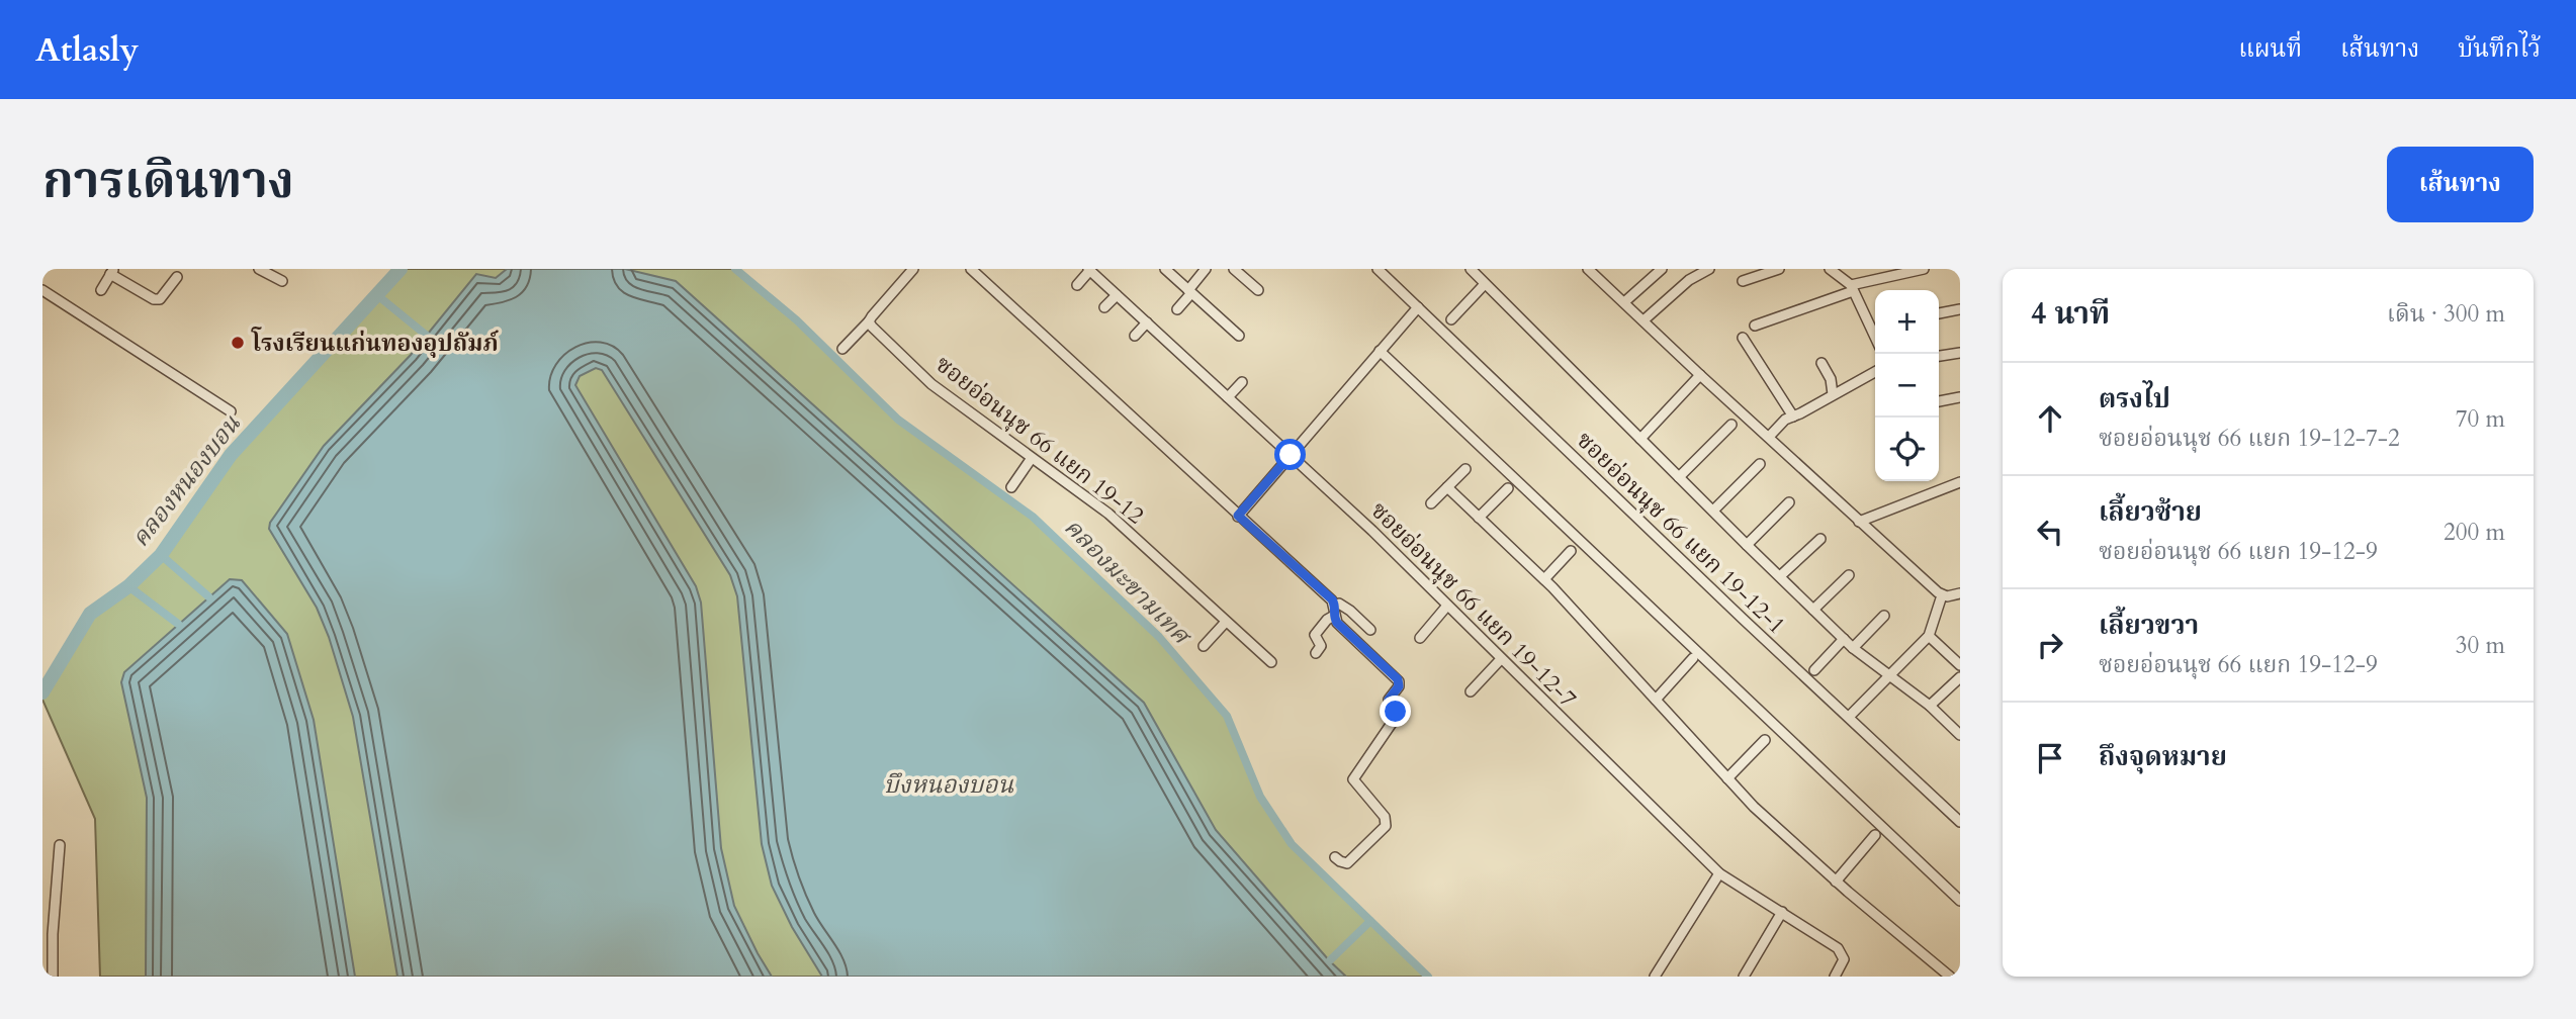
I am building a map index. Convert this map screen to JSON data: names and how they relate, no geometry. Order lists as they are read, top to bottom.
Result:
{
  "streets": {
    "street": ["ซอยอ่อนนุช 66 แยก 19-12", "ซอยอ่อนนุช 66 แยก 19-12-1", "ซอยอ่อนนุช 66 แยก 19-12-7"]
  },
  "water": ["คลองหนองบอน", "คลองมะขามเทศ", "บึงหนองบอน"],
  "places": ["โรงเรียนแก่นทองอุปถัมภ์"],
  "page": {
    "header": "Atlasly",
    "nav": ["แผนที่", "เส้นทาง", "บันทึกไว้"],
    "title": "การเดินทาง",
    "buttons": "เส้นทาง",
    "heading": ["4 นาที", "เดิน · 300 m"],
    "map_buttons": ["+", "−"],
    "list": [
      ["ตรงไป", "ซอยอ่อนนุช 66 แยก 19-12-7-2", "70 m"],
      ["เลี้ยวซ้าย", "ซอยอ่อนนุช 66 แยก 19-12-9", "200 m"],
      ["เลี้ยวขวา", "ซอยอ่อนนุช 66 แยก 19-12-9", "30 m"],
      "ถึงจุดหมาย"
    ]
  }
}
